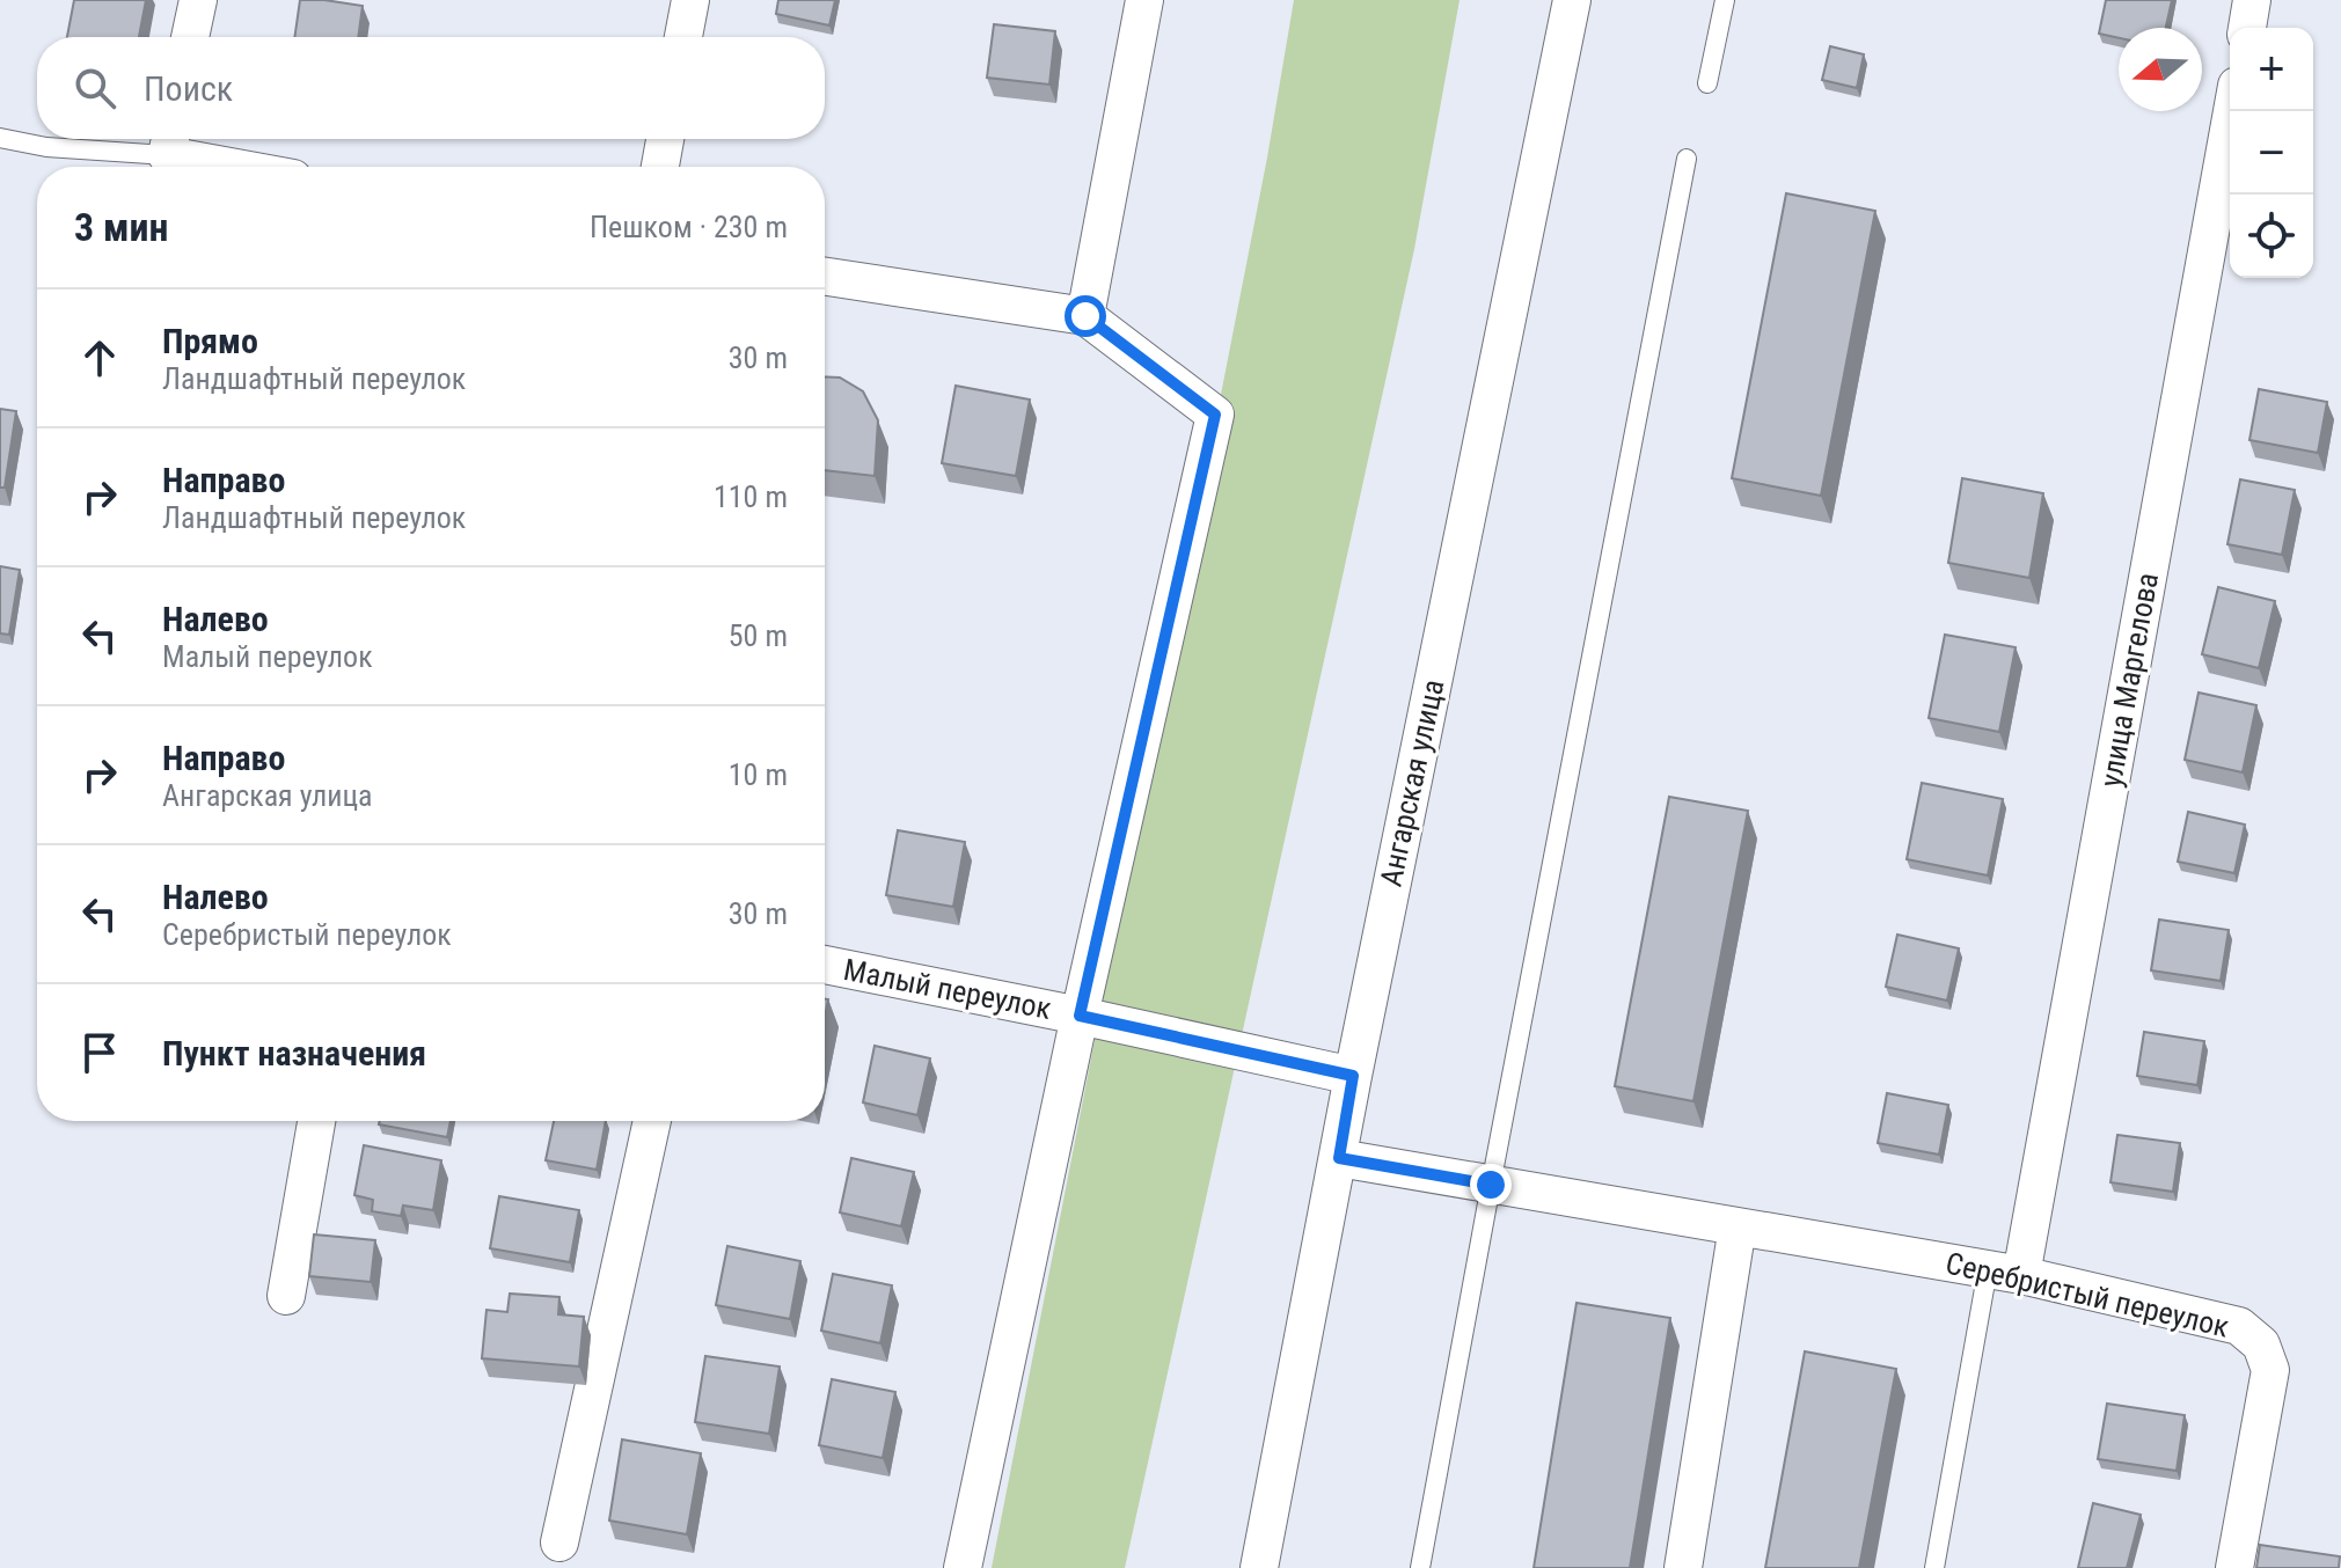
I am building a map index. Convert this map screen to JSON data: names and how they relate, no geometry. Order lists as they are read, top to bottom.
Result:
{
  "streets": {
    "street": [
      "улица Маргелова",
      "Ангарская улица",
      "Малый переулок",
      "Серебристый переулок"
    ]
  },
  "crossings": [
    ["улица Маргелова", "Серебристый переулок"],
    ["Ангарская улица", "Малый переулок"],
    ["Ангарская улица", "Серебристый переулок"]
  ],
  "north": "left",
  "page": {
    "map_buttons": ["+", "−"],
    "search": "Поиск",
    "heading": ["3 мин", "Пешком · 230 m"],
    "list": [
      ["Прямо", "Ландшафтный переулок", "30 m"],
      ["Направо", "Ландшафтный переулок", "110 m"],
      ["Налево", "Малый переулок", "50 m"],
      ["Направо", "Ангарская улица", "10 m"],
      ["Налево", "Серебристый переулок", "30 m"],
      "Пункт назначения"
    ]
  }
}
